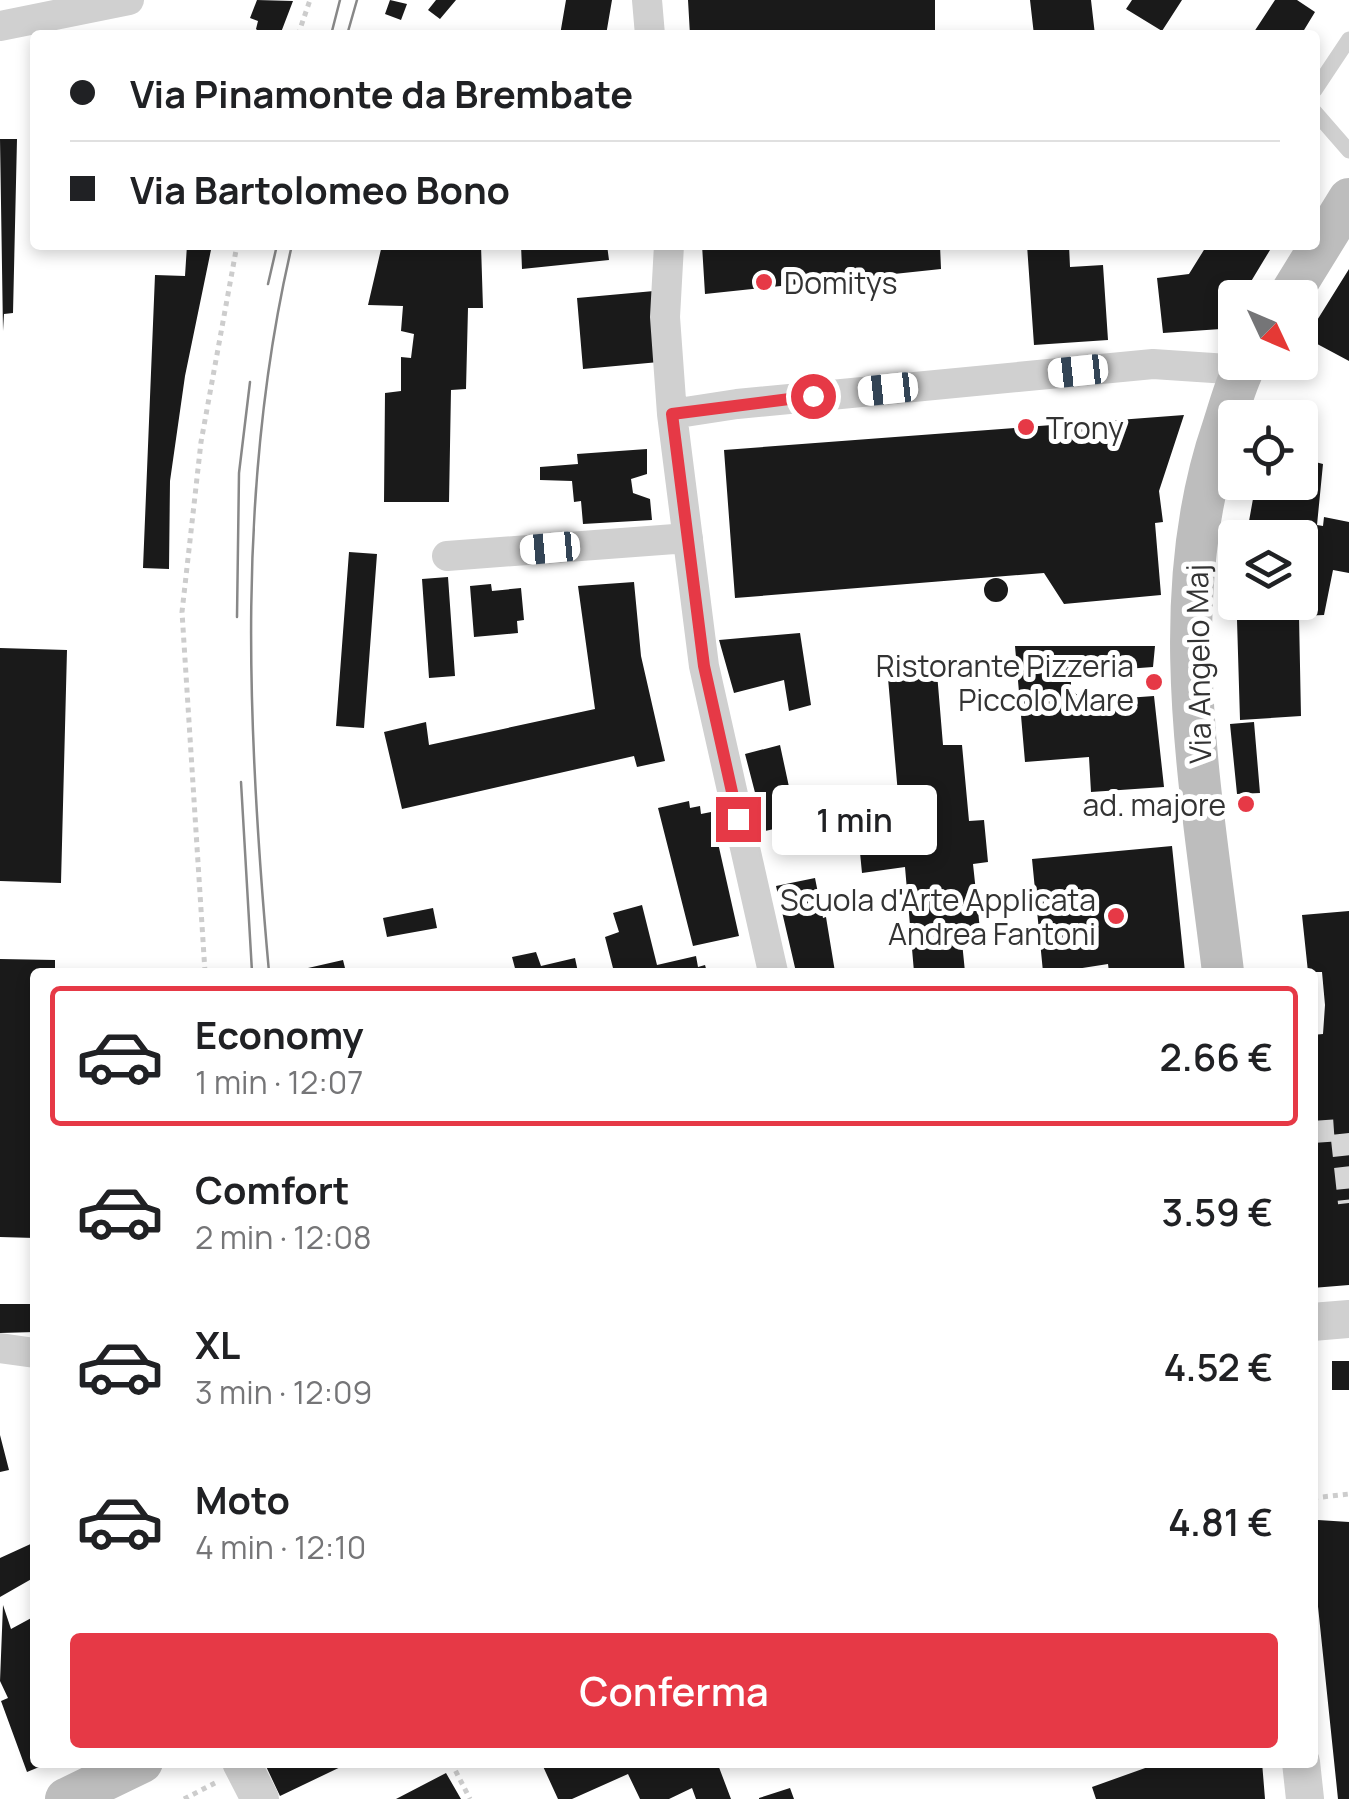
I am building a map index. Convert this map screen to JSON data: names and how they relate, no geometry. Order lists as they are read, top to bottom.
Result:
{
  "streets": {
    "main road": ["Via Angelo Maj"]
  },
  "places": [
    "Domitys",
    "Trony",
    "Ristorante Pizzeria Piccolo Mare",
    "ad. majore",
    "Scuola d'Arte Applicata Andrea Fantoni"
  ],
  "north": "bottom right",
  "page": {
    "banner": ["Via Pinamonte da Brembate", "Via Bartolomeo Bono"],
    "bubble": "1 min",
    "list": [
      {
        "name": "Economy",
        "note": "1 min · 12:07",
        "value": "2.66 €"
      },
      {
        "name": "Comfort",
        "note": "2 min · 12:08",
        "value": "3.59 €"
      },
      {
        "name": "XL",
        "note": "3 min · 12:09",
        "value": "4.52 €"
      },
      {
        "name": "Moto",
        "note": "4 min · 12:10",
        "value": "4.81 €"
      }
    ],
    "buttons": "Conferma"
  }
}
